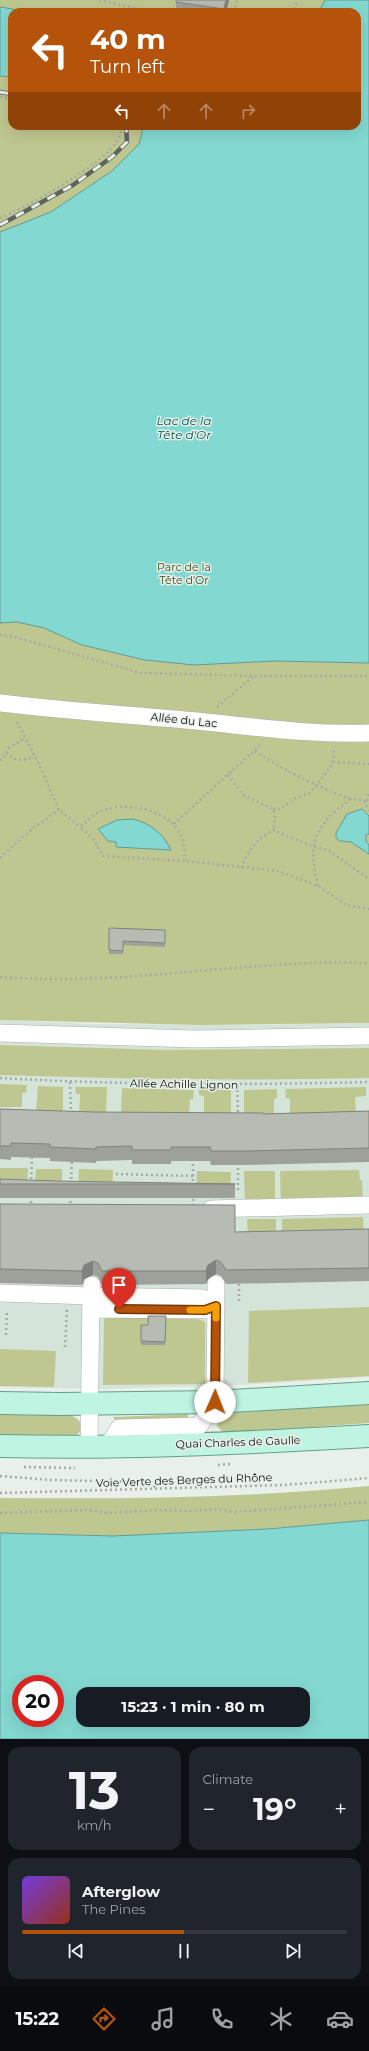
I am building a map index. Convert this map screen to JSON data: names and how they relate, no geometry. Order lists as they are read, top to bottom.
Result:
{
  "streets": {
    "main road": ["Quai Charles de Gaulle"],
    "street": ["Allée du Lac"],
    "path": ["Allée Achille Lignon", "Voie Verte des Berges du Rhône"]
  },
  "water": ["Lac de la Tête d'Or"],
  "parks": ["Parc de la Tête d'Or"],
  "page": {
    "turn": ["40 m", "Turn left"],
    "limit": "20",
    "trip": "15:23 · 1 min · 80 m",
    "tile": [
      ["13", "km/h"],
      "Climate"
    ],
    "heat": ["−", "19°", "+"],
    "song": ["Afterglow", "The Pines"],
    "tabs": "15:22"
  }
}
